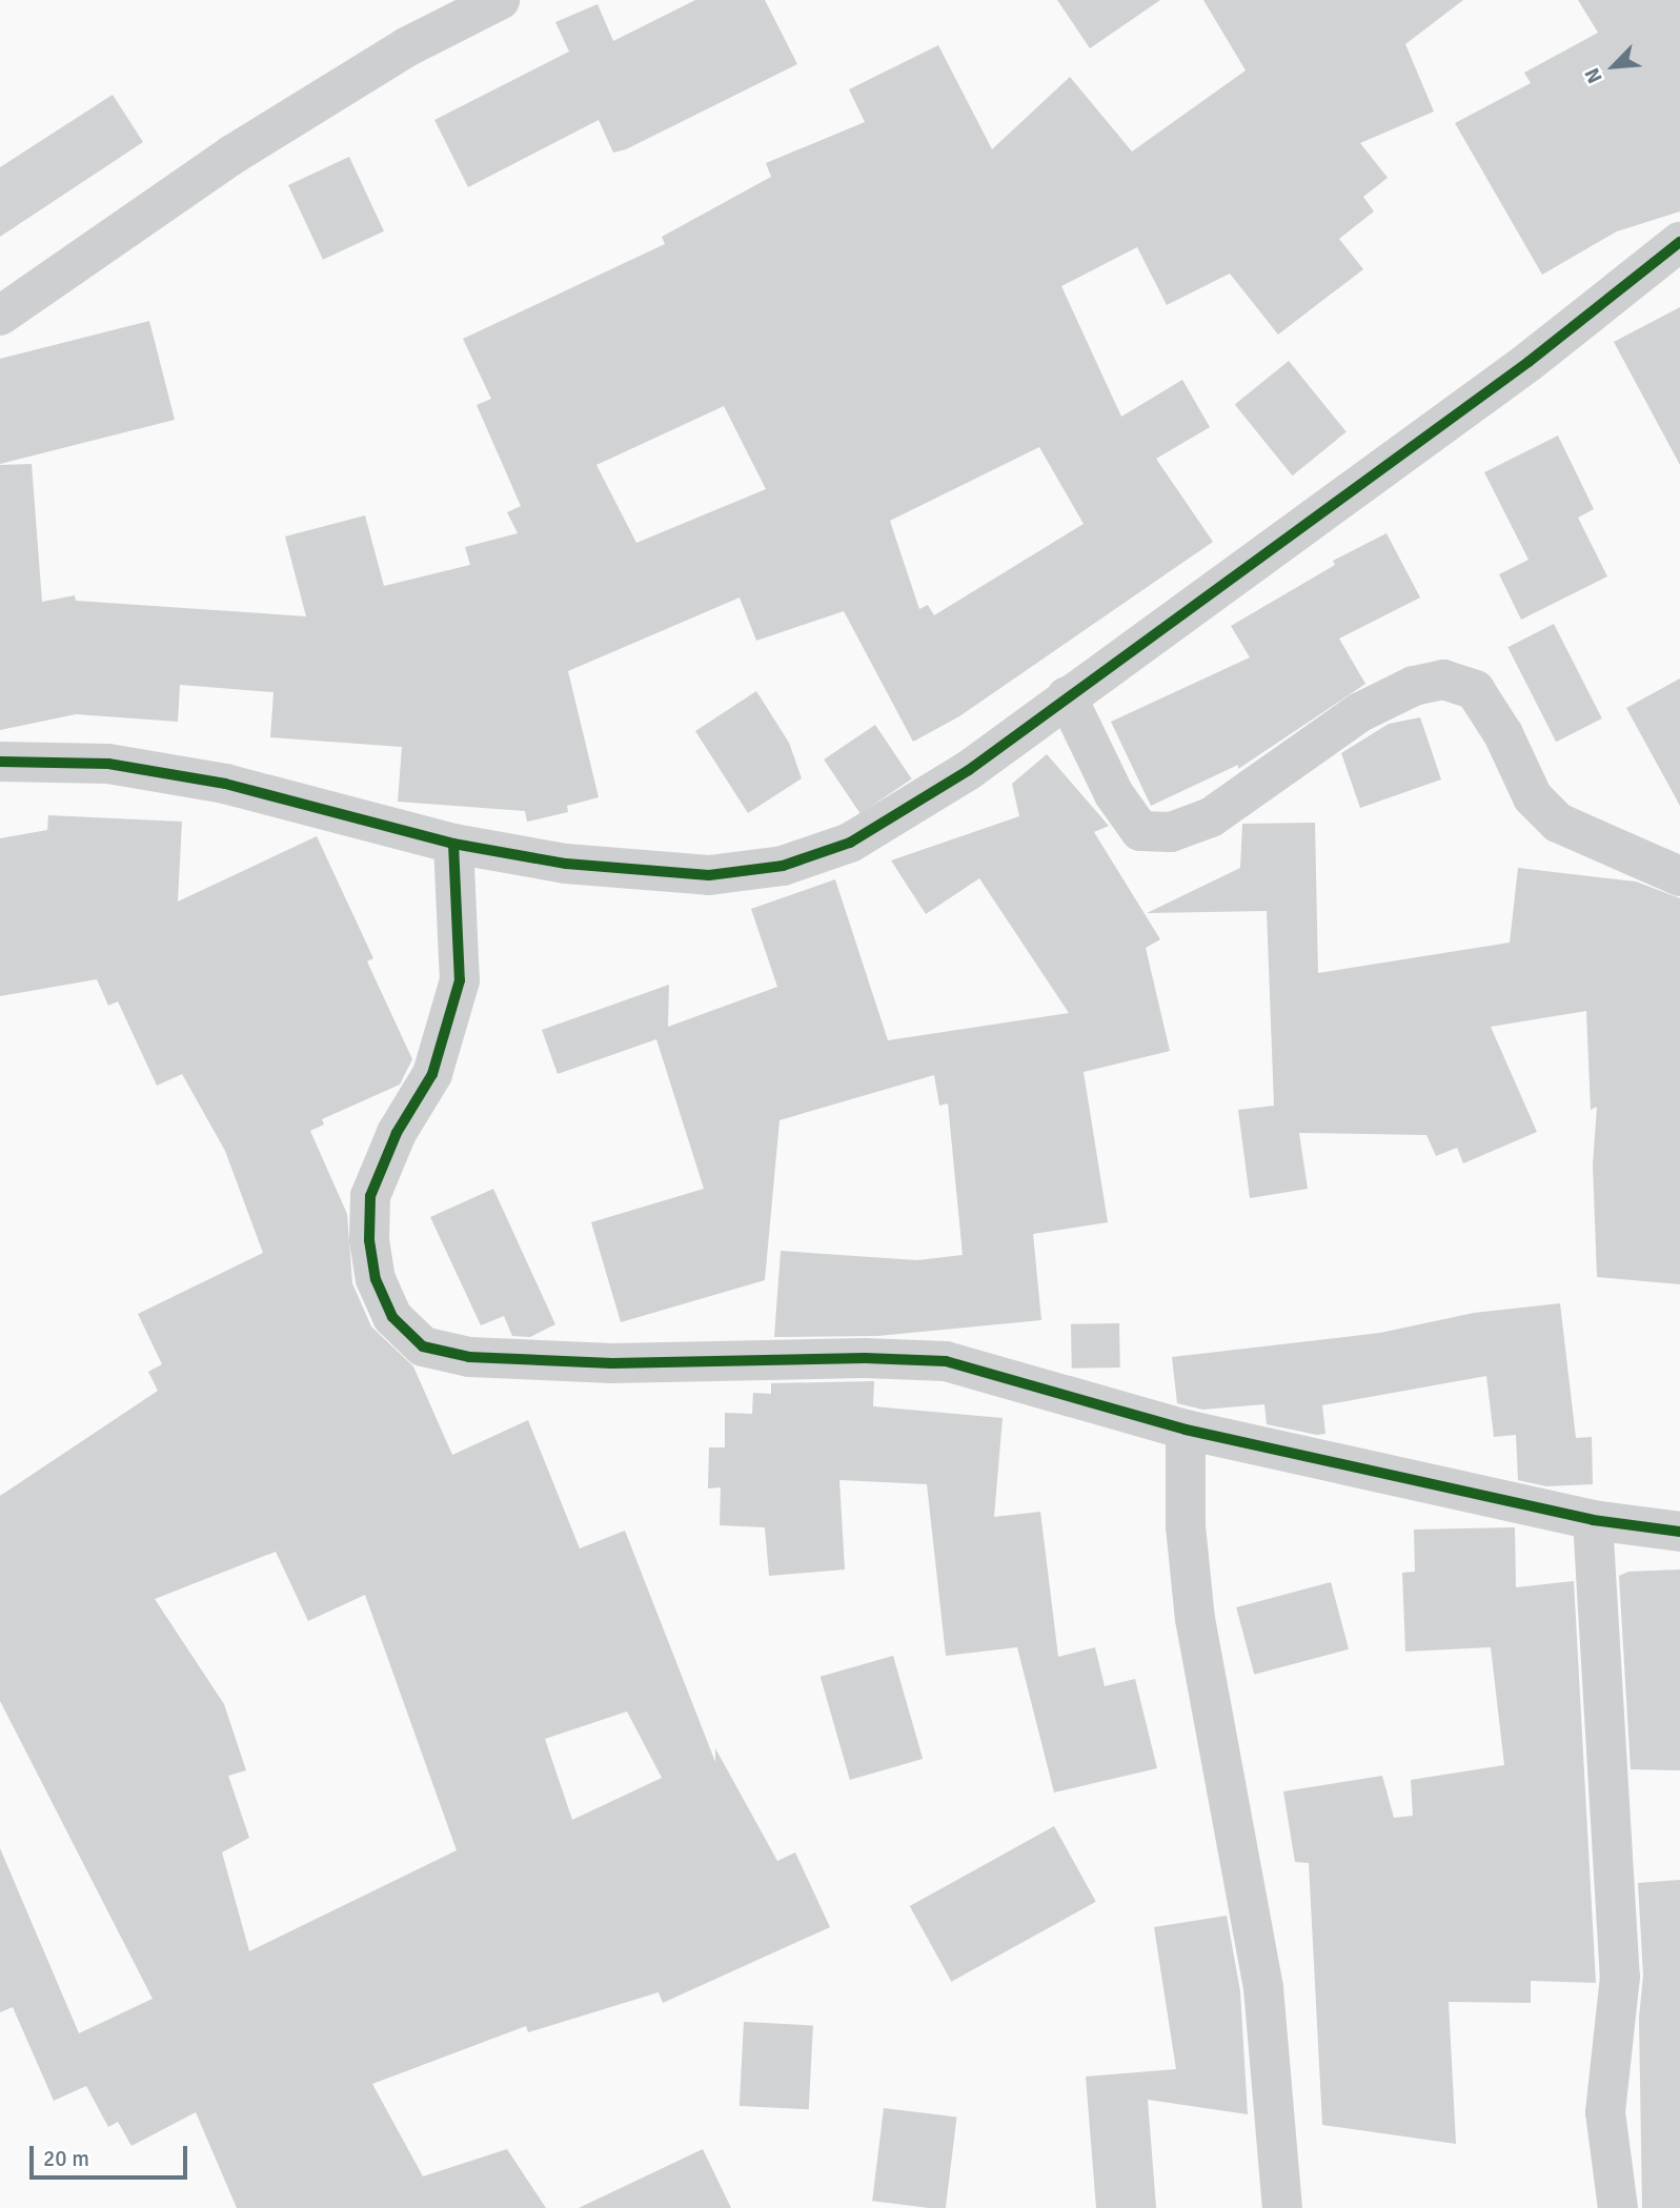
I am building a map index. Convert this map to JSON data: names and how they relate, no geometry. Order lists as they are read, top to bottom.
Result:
{
  "scale_bar": "20 m",
  "north": "bottom left"
}
